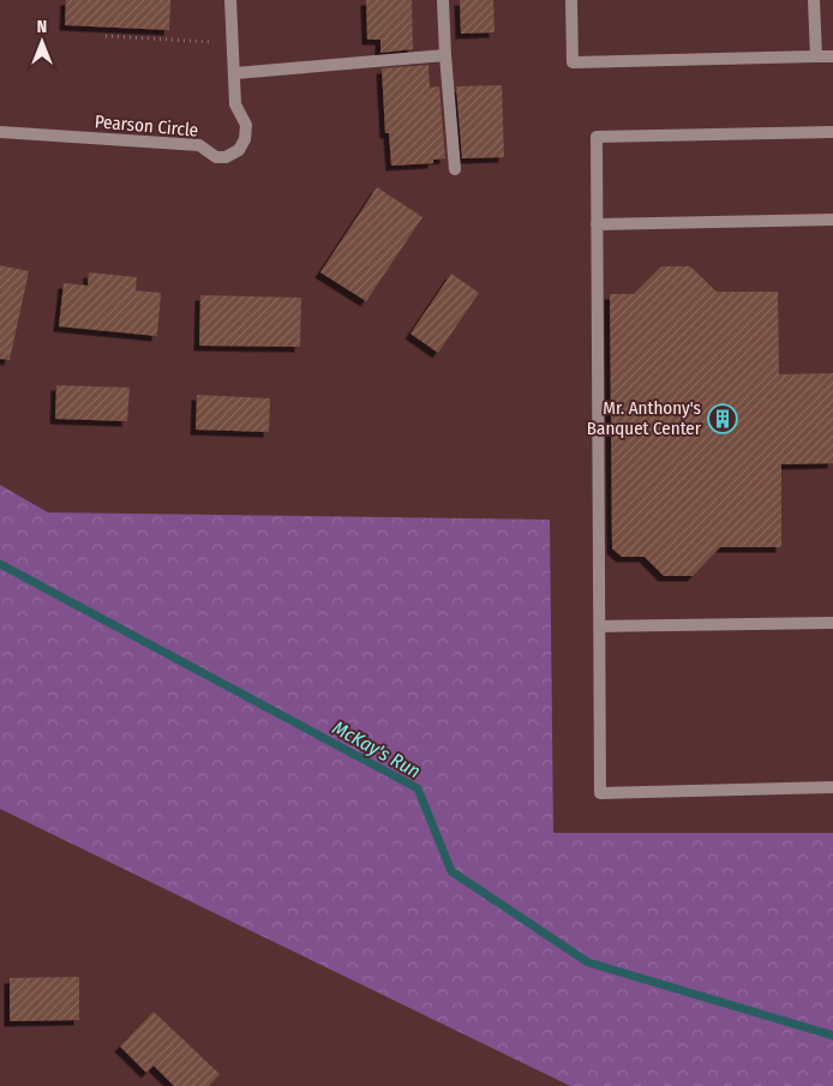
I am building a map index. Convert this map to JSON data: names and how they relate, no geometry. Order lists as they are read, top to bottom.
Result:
{
  "streets": {
    "street": ["Pearson Circle"]
  },
  "water": ["McKay's Run"],
  "places": {
    "building": ["Mr. Anthony's Banquet Center"]
  },
  "north": "top"
}
